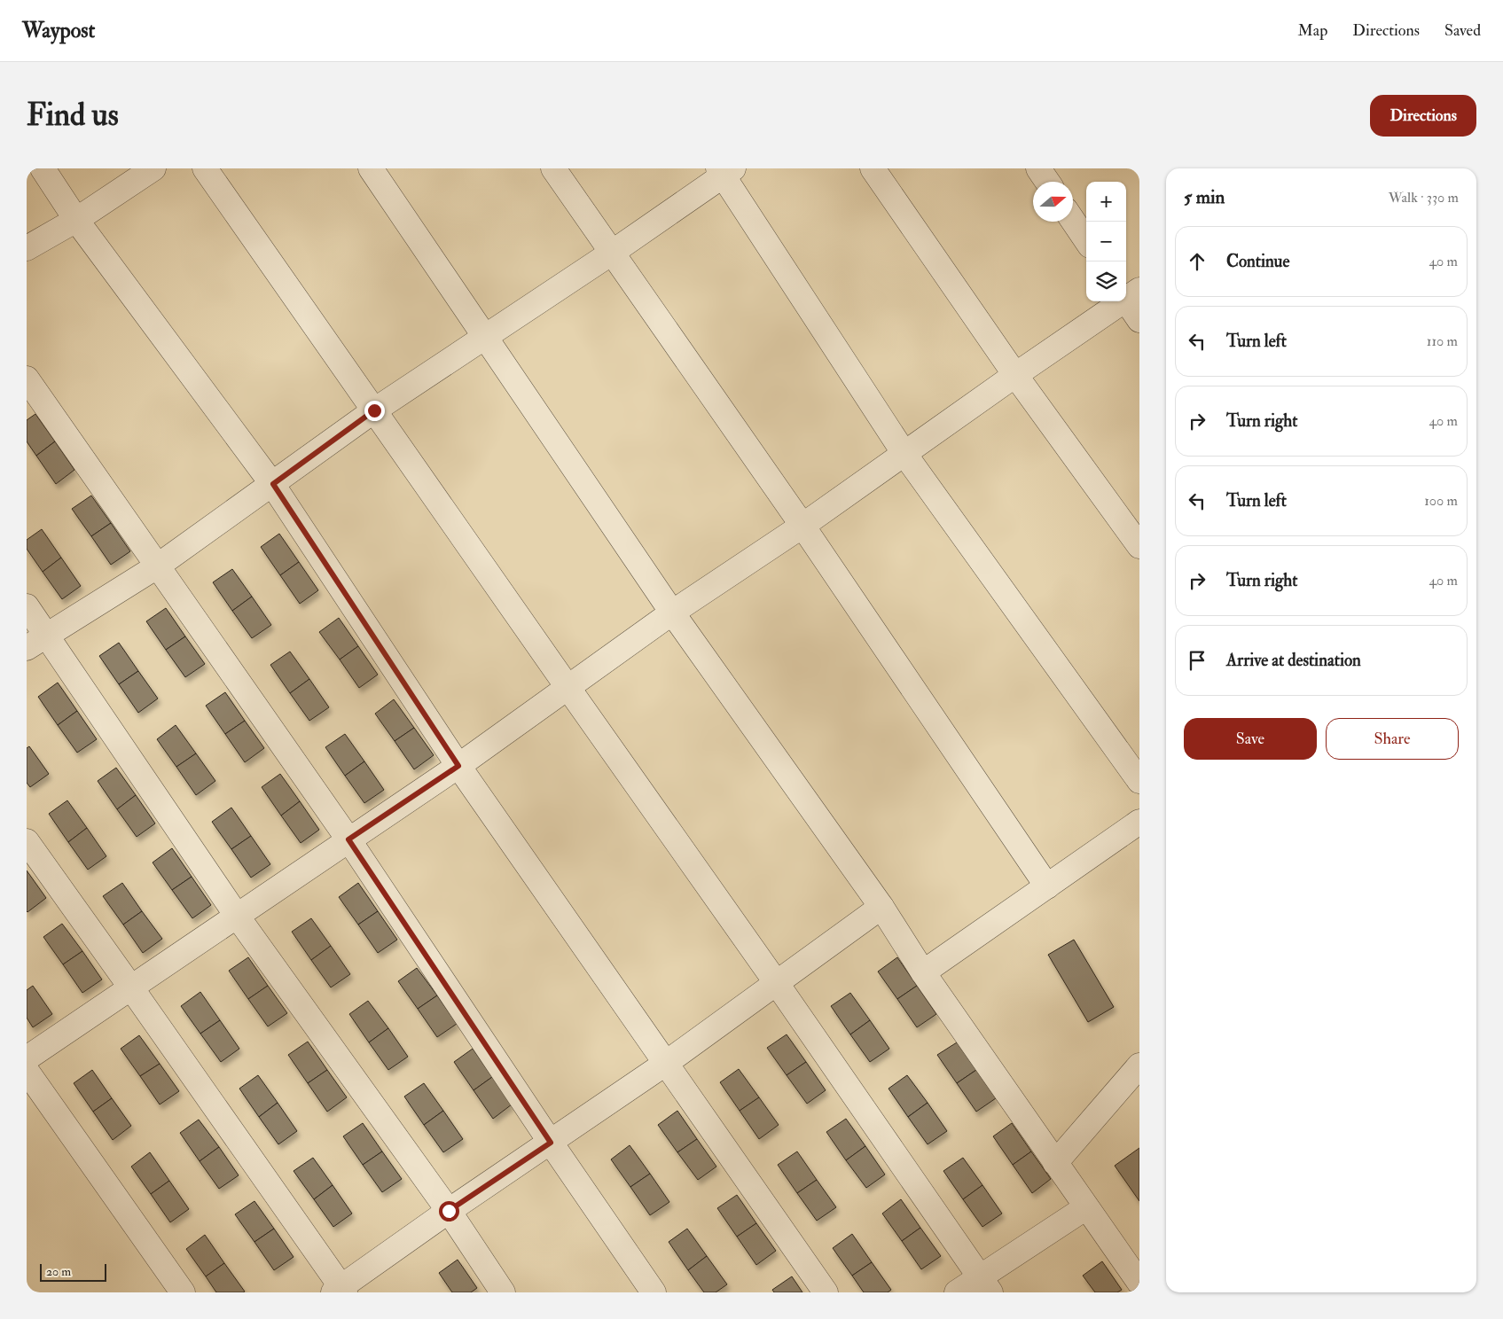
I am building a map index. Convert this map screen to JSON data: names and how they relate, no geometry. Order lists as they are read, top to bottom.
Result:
{
  "scale_bar": "20 m",
  "north": "right",
  "page": {
    "header": "Waypost",
    "nav": ["Map", "Directions", "Saved"],
    "buttons": [
      "Directions",
      ["Save", "Share"]
    ],
    "title": "Find us",
    "heading": ["5 min", "Walk · 330 m"],
    "map_buttons": ["+", "−"],
    "list": [
      ["Continue", "40 m"],
      ["Turn left", "110 m"],
      ["Turn right", "40 m"],
      ["Turn left", "100 m"],
      ["Turn right", "40 m"],
      "Arrive at destination"
    ],
    "scale": "20 m"
  }
}
